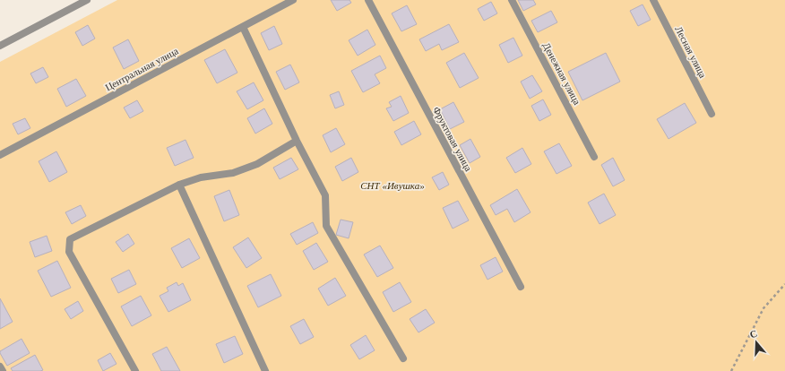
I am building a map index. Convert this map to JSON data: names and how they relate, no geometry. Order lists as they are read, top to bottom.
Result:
{
  "streets": {
    "street": [
      "Лесная улица",
      "Центральная улица",
      "Денежная улица",
      "Фруктовая улица"
    ]
  },
  "parks": ["СНТ «Ивушка»"],
  "north": "top"
}
